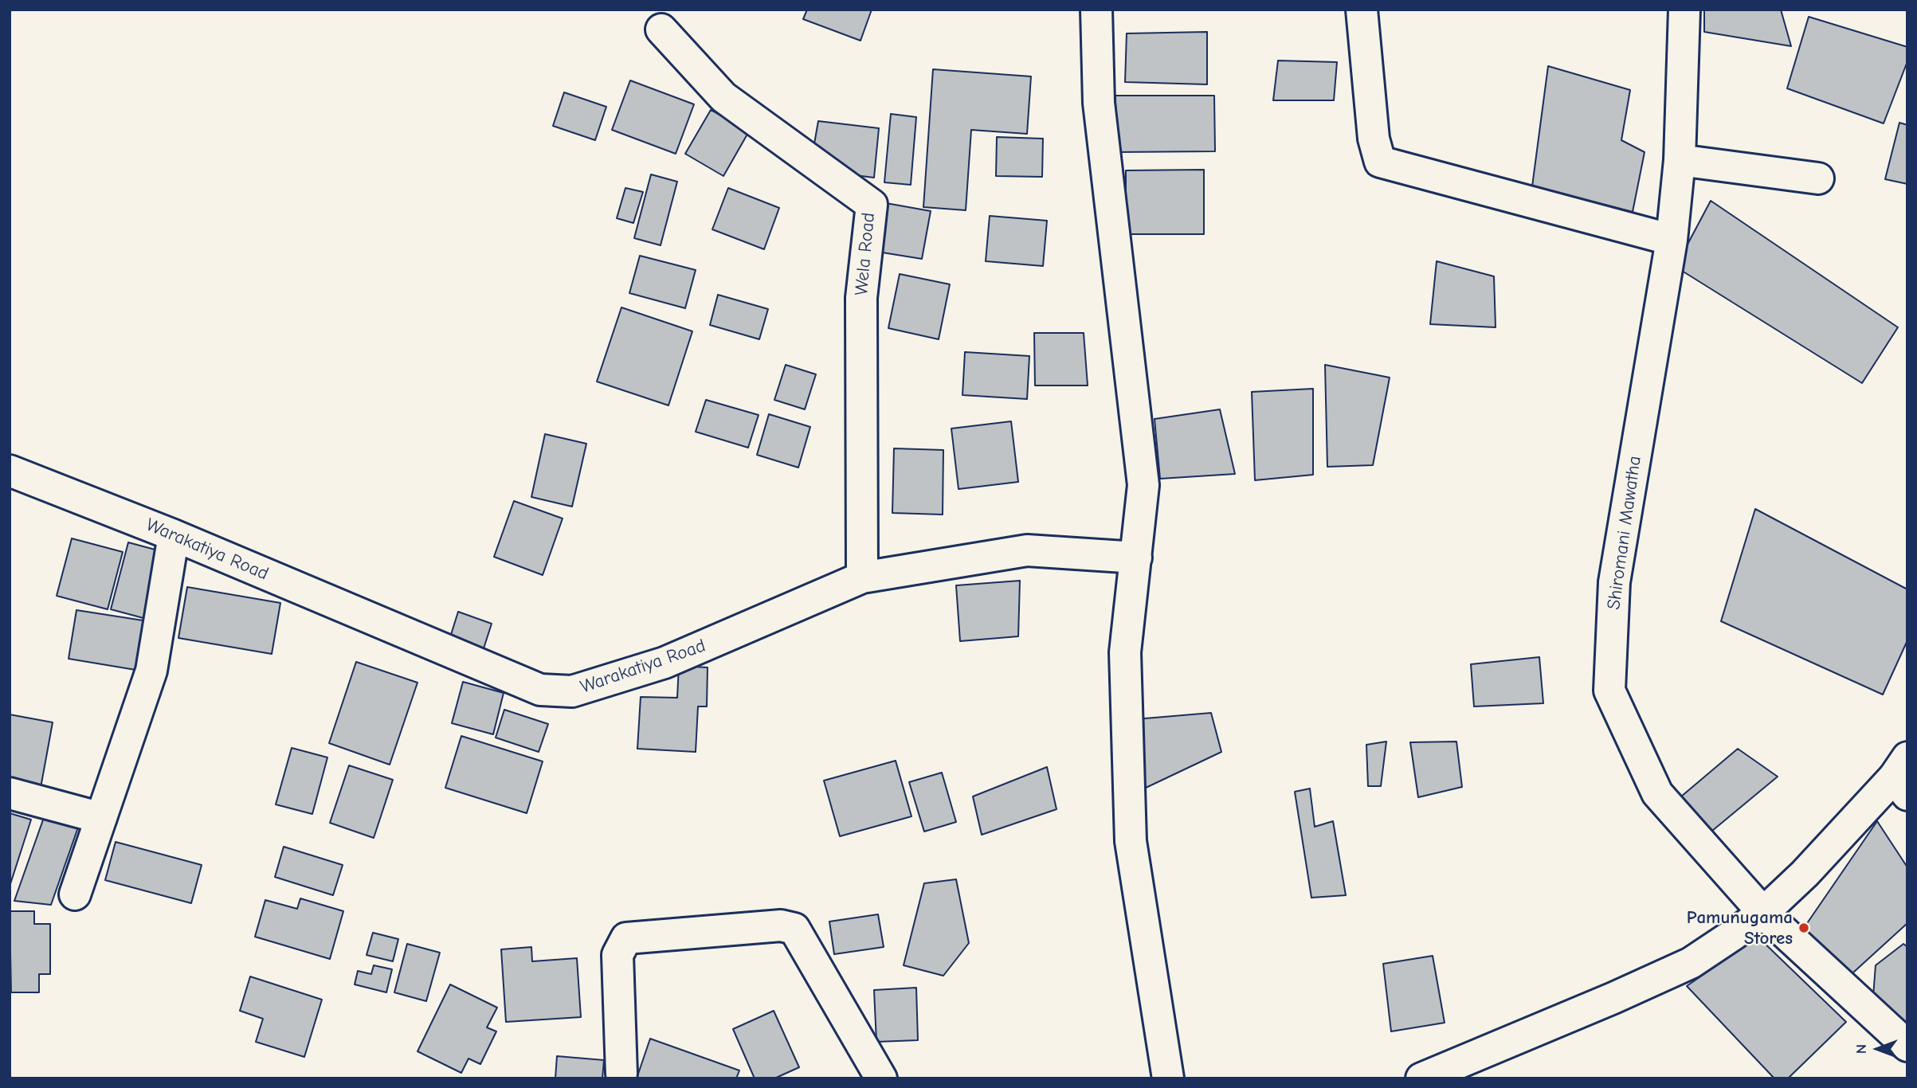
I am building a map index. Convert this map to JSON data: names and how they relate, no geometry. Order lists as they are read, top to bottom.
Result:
{
  "streets": {
    "street": ["Wela Road", "Shiromani Mawatha", "Warakatiya Road"]
  },
  "crossings": [
    ["Wela Road", "Warakatiya Road"]
  ],
  "places": ["Pamunugama Stores"],
  "north": "left"
}
